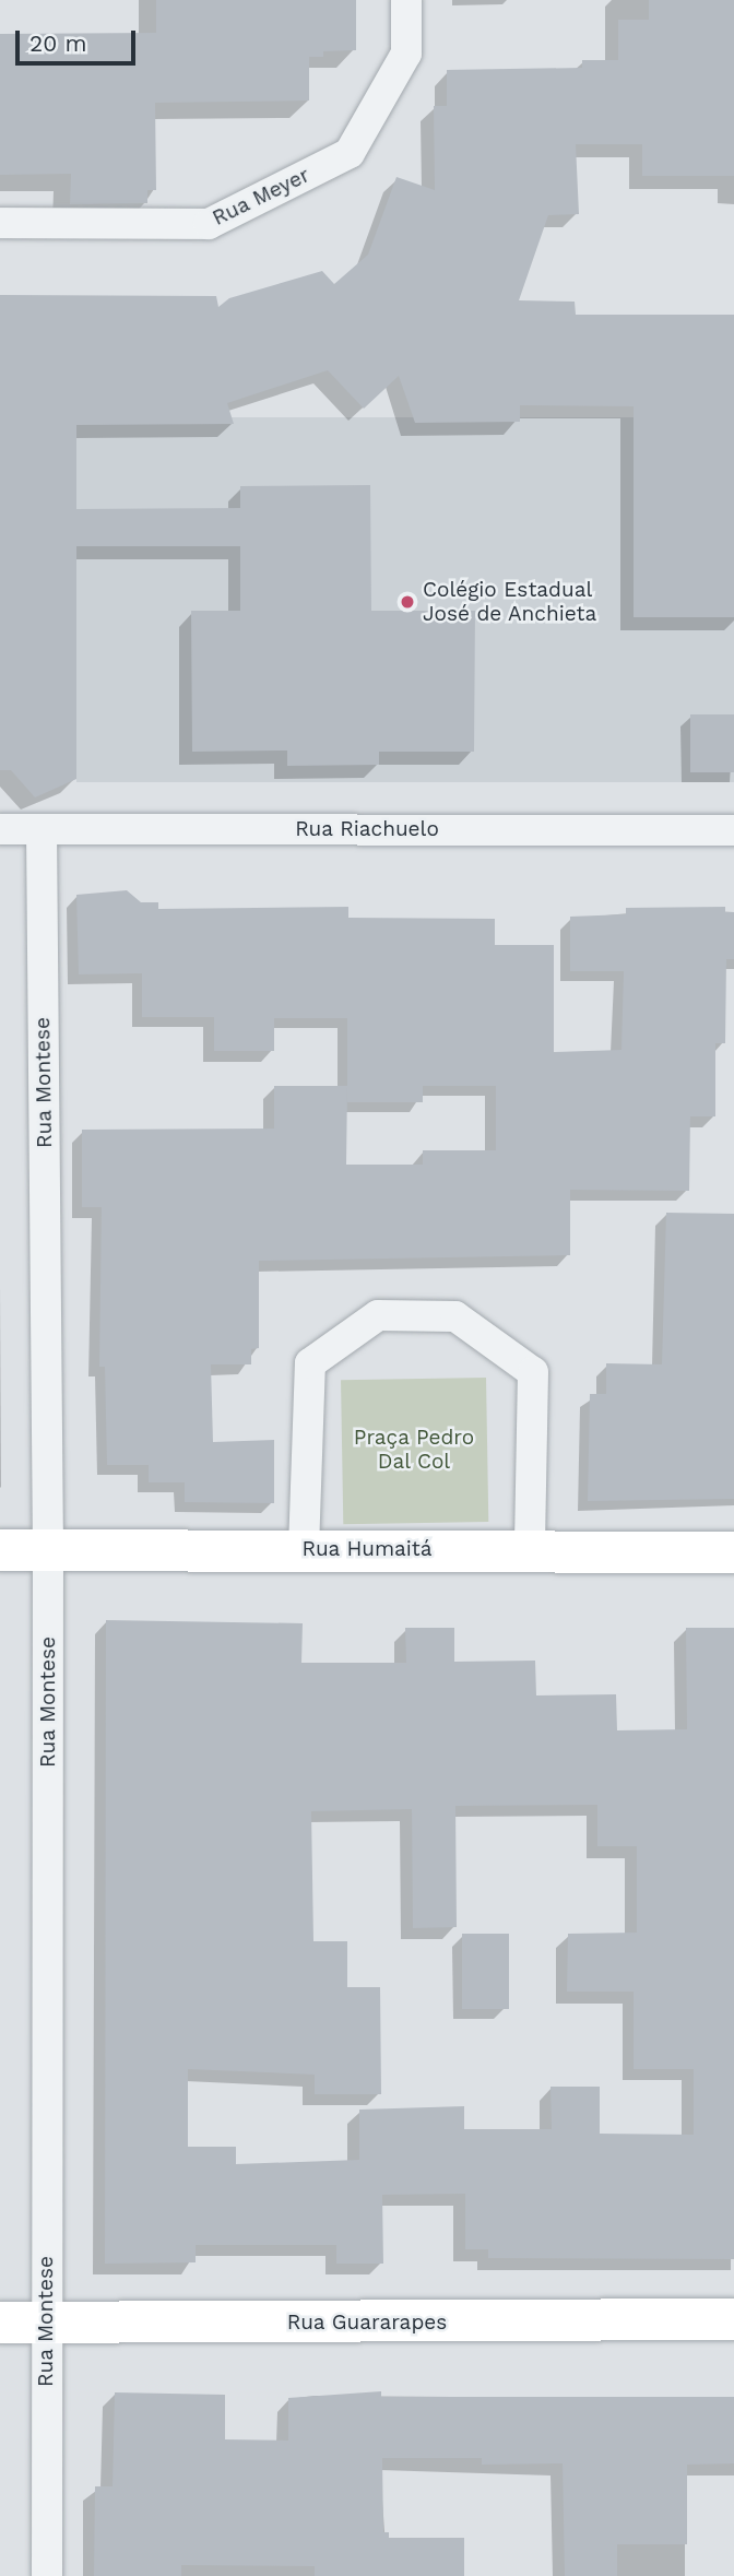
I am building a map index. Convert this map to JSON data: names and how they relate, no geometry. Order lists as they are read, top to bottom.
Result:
{
  "streets": {
    "main road": ["Rua Humaitá", "Rua Guararapes"],
    "street": ["Rua Meyer", "Rua Riachuelo", "Rua Montese"]
  },
  "crossings": [
    ["Rua Riachuelo", "Rua Montese"],
    ["Rua Montese", "Rua Humaitá"],
    ["Rua Montese", "Rua Guararapes"]
  ],
  "parks": ["Praça Pedro Dal Col"],
  "places": ["Colégio Estadual José de Anchieta"],
  "scale_bar": "20 m"
}
